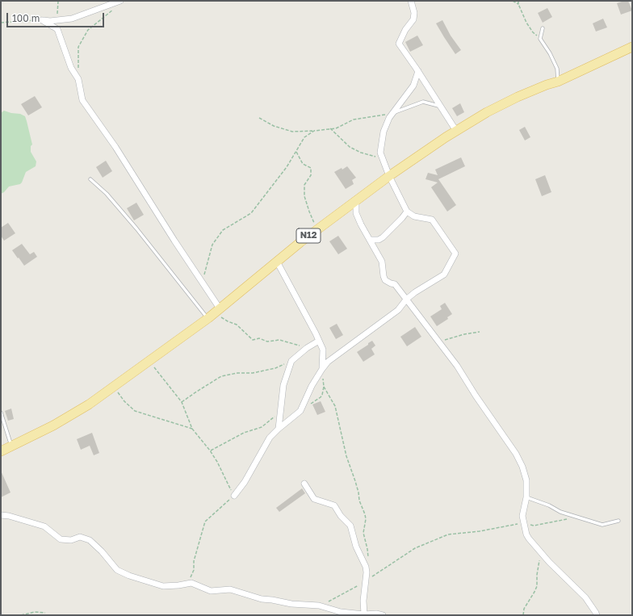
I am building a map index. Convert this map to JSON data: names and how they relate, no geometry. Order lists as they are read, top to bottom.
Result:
{
  "streets": {
    "main road": ["N12"]
  },
  "scale_bar": "100 m"
}
